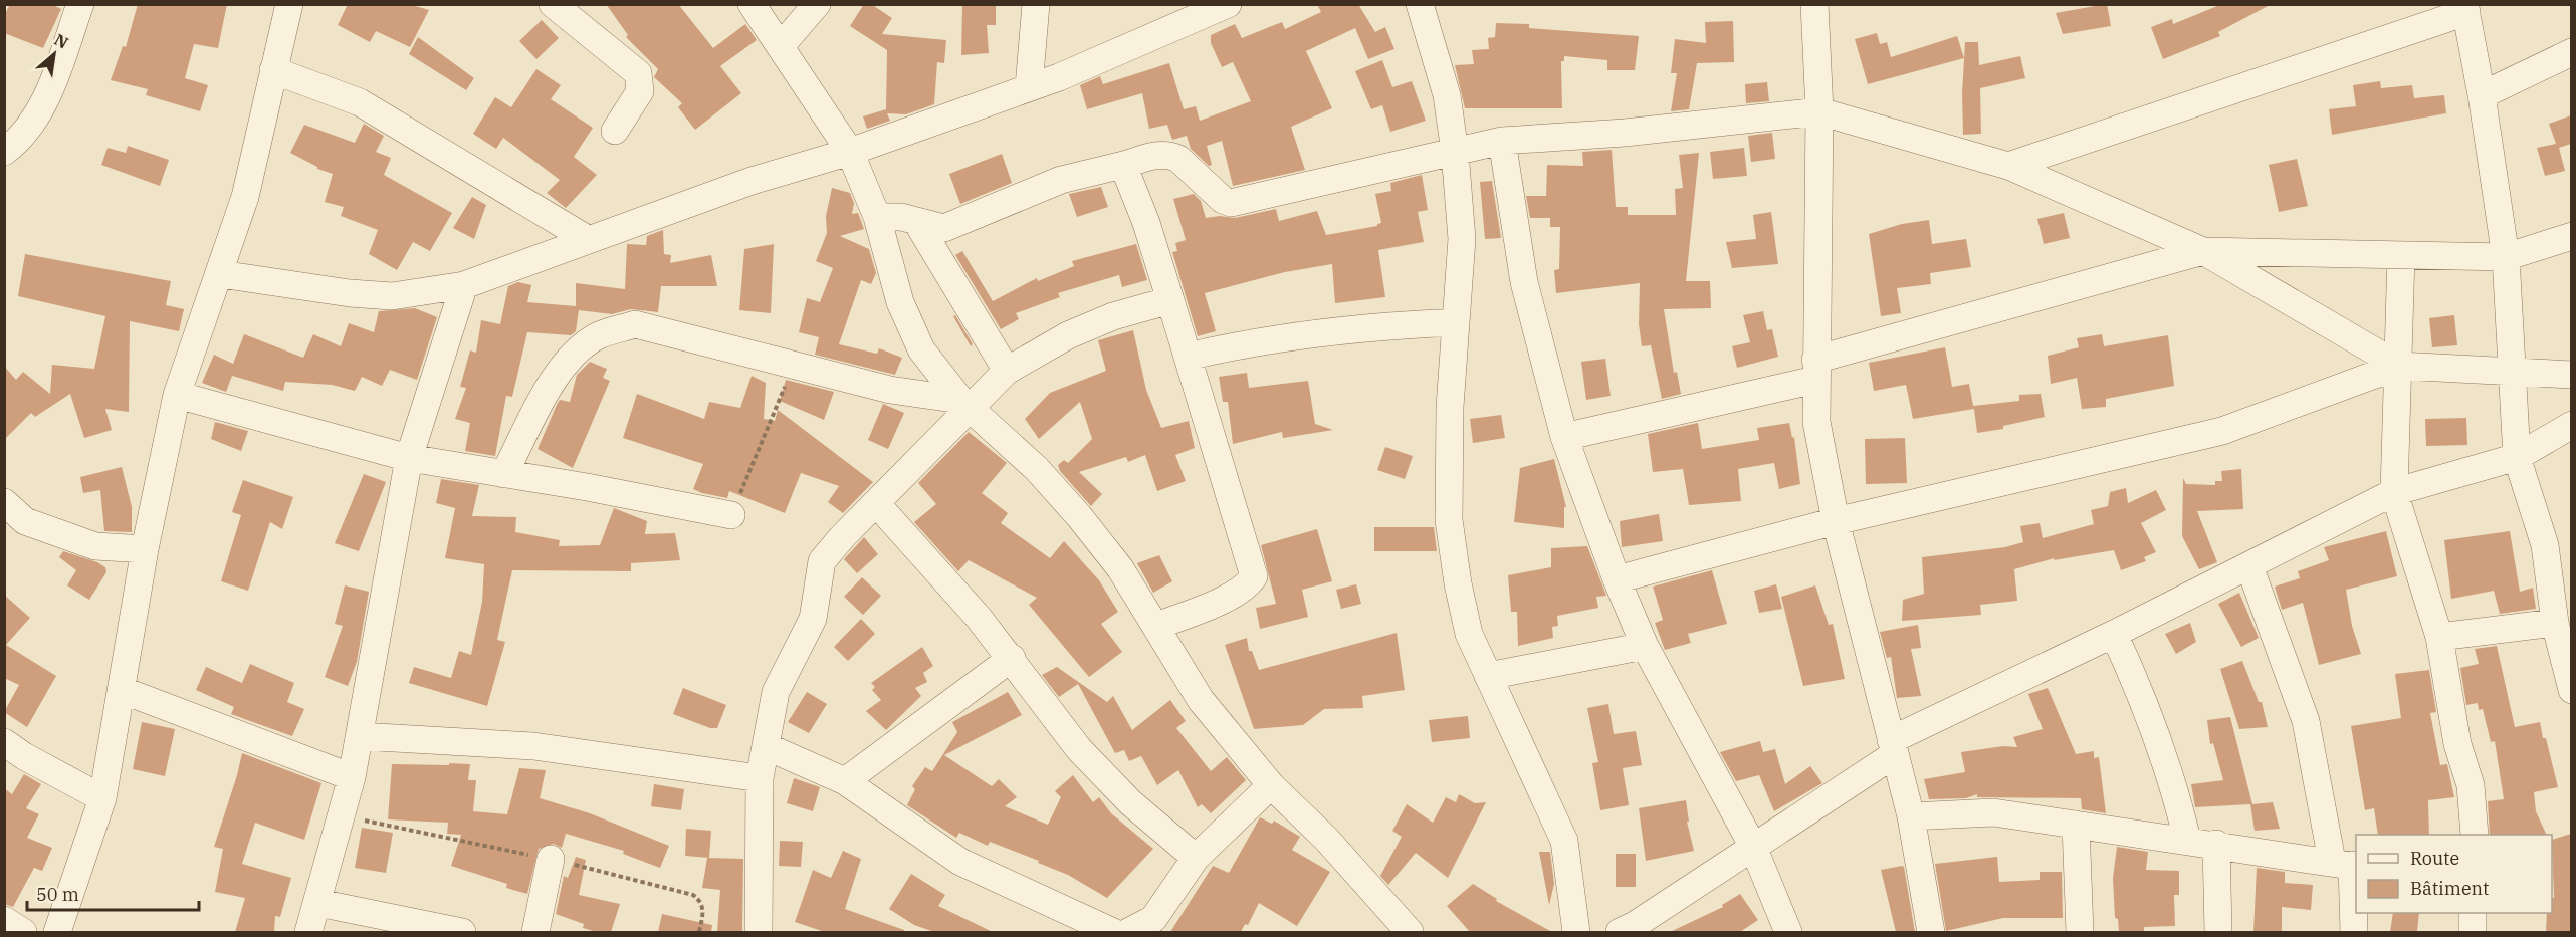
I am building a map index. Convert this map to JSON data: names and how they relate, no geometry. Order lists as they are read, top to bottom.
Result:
{
  "legend": ["Route", "Bâtiment"],
  "scale_bar": "50 m",
  "north": "top right"
}
